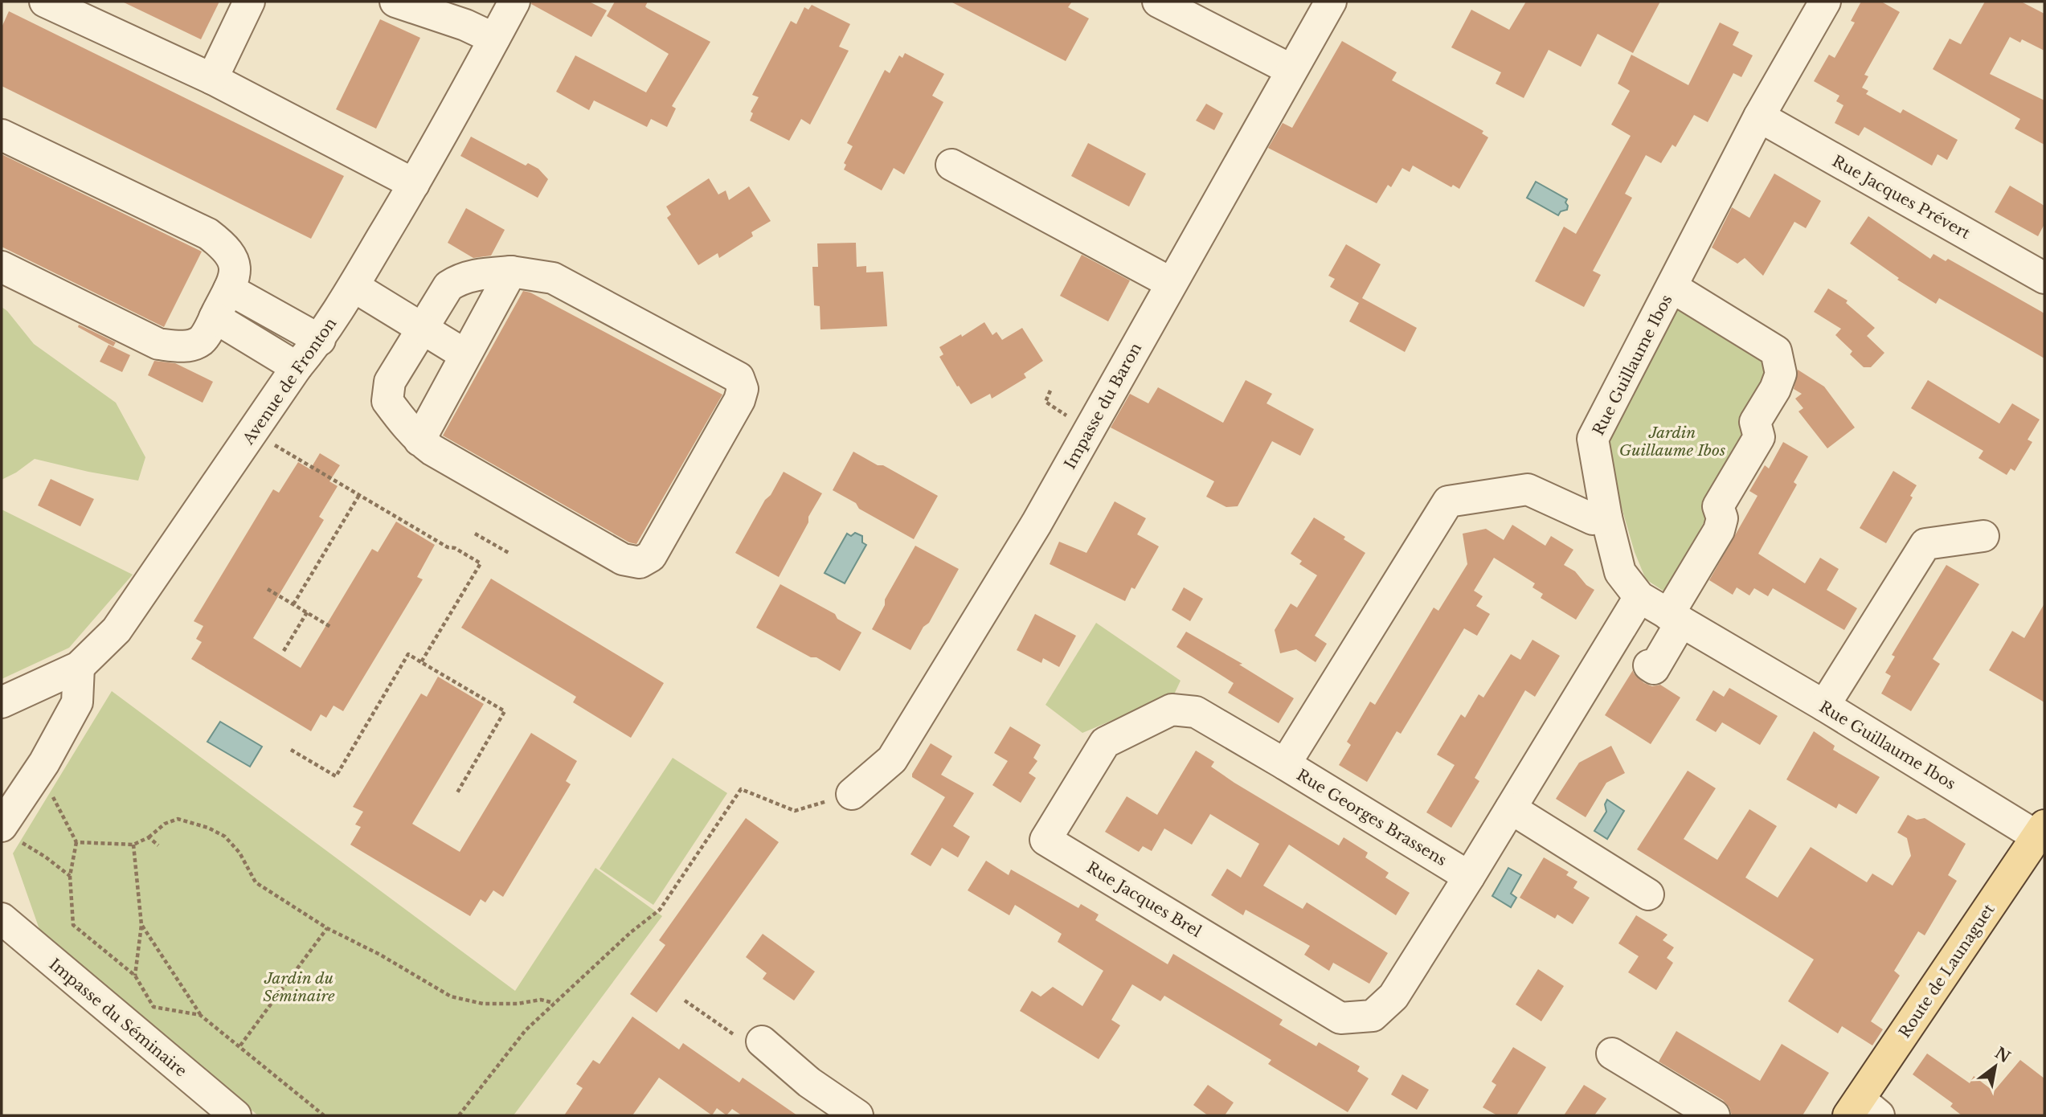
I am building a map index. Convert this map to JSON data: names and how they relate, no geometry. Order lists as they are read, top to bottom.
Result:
{
  "streets": {
    "main road": ["Route de Launaguet"],
    "street": [
      "Rue Jacques Prévert",
      "Rue Guillaume Ibos",
      "Avenue de Fronton",
      "Impasse du Baron",
      "Rue Georges Brassens",
      "Rue Jacques Brel",
      "Impasse du Séminaire"
    ]
  },
  "crossings": [
    ["Rue Jacques Prévert", "Rue Guillaume Ibos"],
    ["Rue Guillaume Ibos", "Rue Georges Brassens"],
    ["Rue Guillaume Ibos", "Route de Launaguet"],
    ["Rue Georges Brassens", "Rue Jacques Brel"]
  ],
  "parks": ["Jardin Guillaume Ibos", "Jardin du Séminaire"],
  "north": "top right"
}
